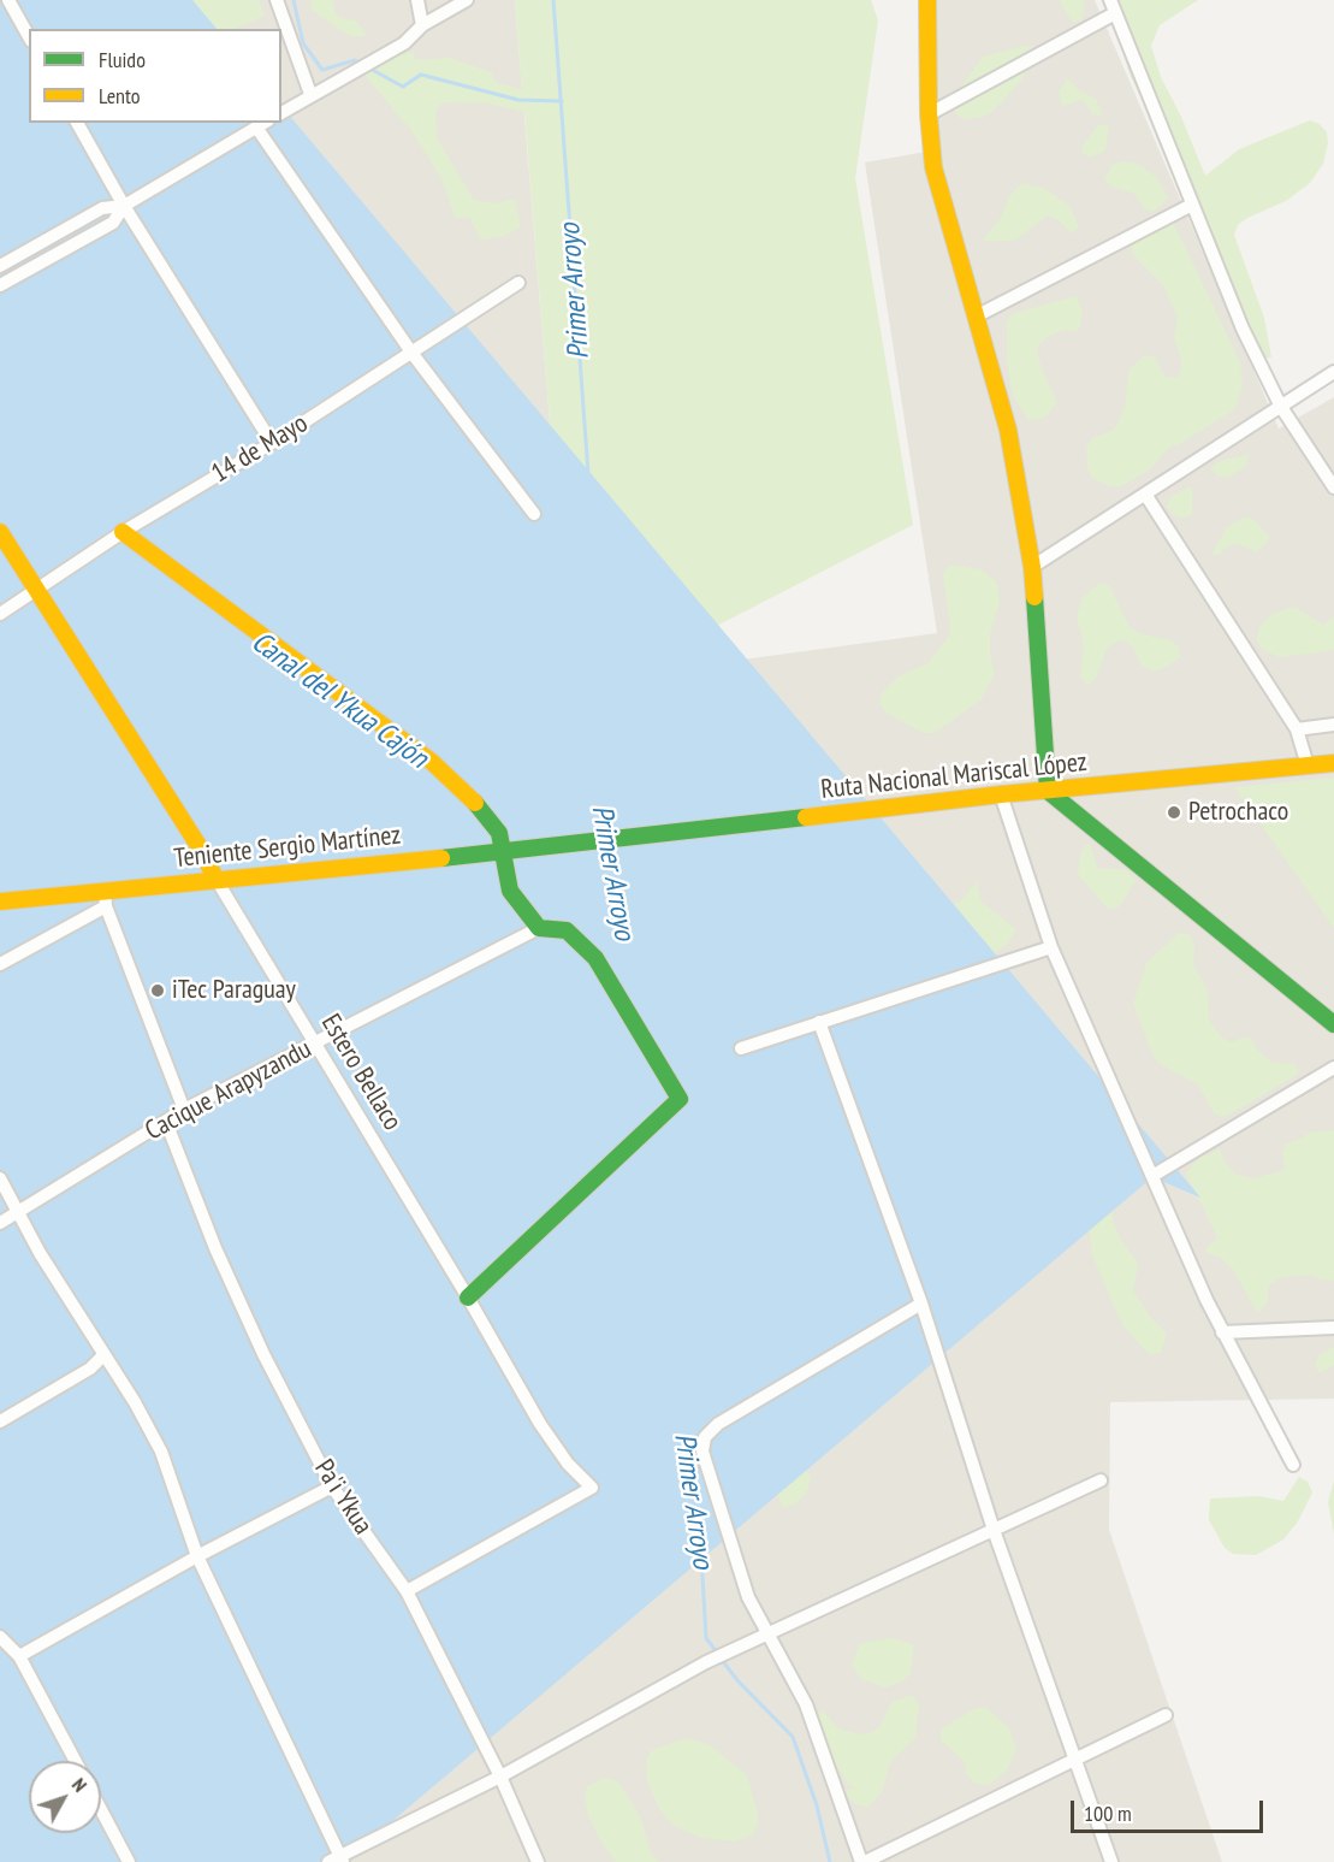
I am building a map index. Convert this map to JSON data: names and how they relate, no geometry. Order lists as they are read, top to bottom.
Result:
{
  "streets": {
    "main road": ["Ruta Nacional Mariscal López", "Teniente Sergio Martínez", "Estero Bellaco"],
    "street": ["14 de Mayo", "Cacique Arapyzandu", "Pa'i Ykua"]
  },
  "crossings": [
    ["14 de Mayo", "Estero Bellaco"],
    ["Ruta Nacional Mariscal López", "Teniente Sergio Martínez"],
    ["Teniente Sergio Martínez", "Estero Bellaco"],
    ["Estero Bellaco", "Cacique Arapyzandu"],
    ["Estero Bellaco", "Pa'i Ykua"],
    ["Cacique Arapyzandu", "Pa'i Ykua"]
  ],
  "water": ["Primer Arroyo", "Canal del Ykua Cajón"],
  "places": ["Petrochaco", "iTec Paraguay"],
  "legend": ["Fluido", "Lento"],
  "scale_bar": "100 m",
  "north": "top right"
}
